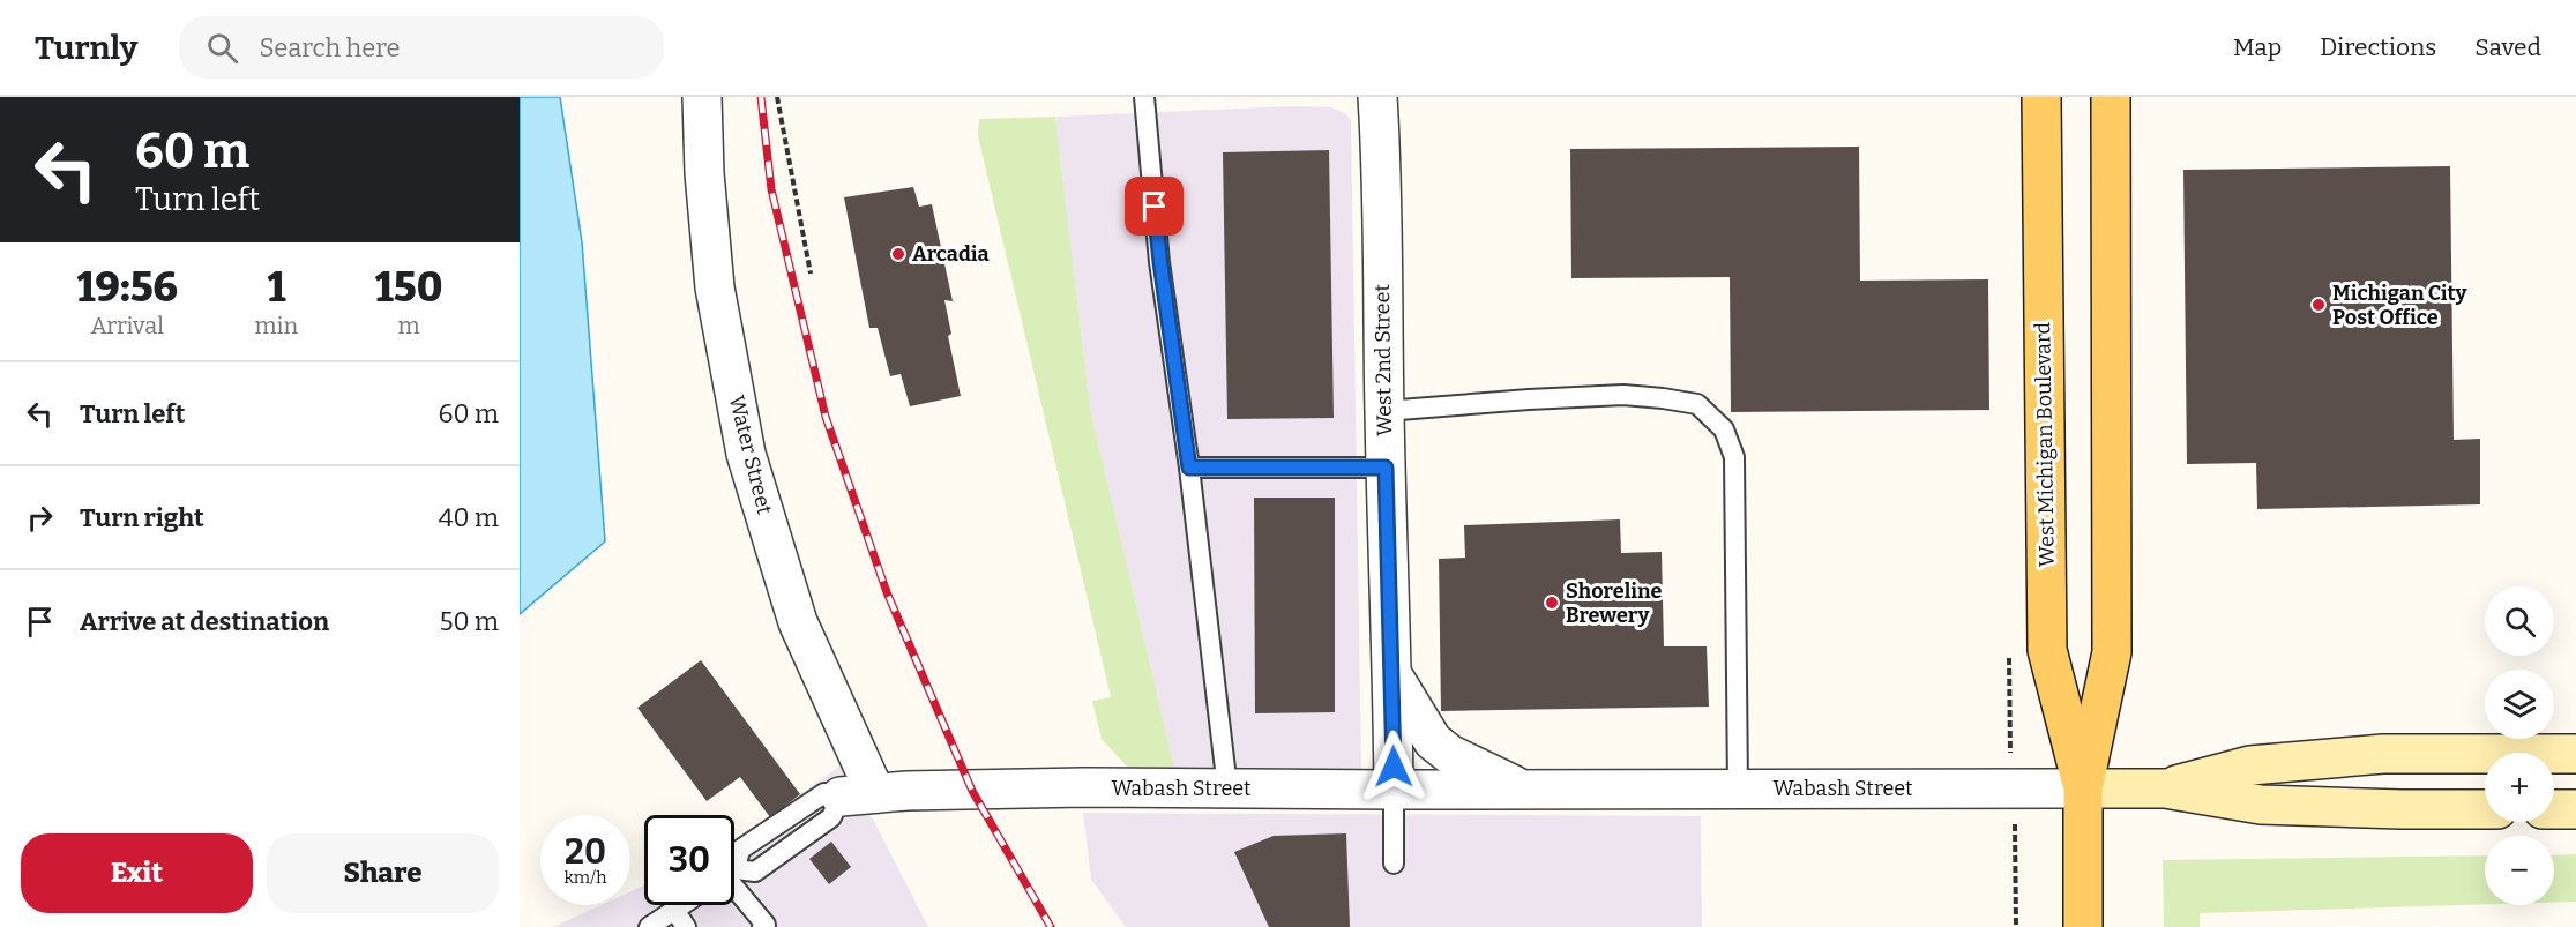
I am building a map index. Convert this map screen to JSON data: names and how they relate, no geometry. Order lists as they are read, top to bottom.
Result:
{
  "streets": {
    "main road": ["West Michigan Boulevard"],
    "street": ["West 2nd Street", "Water Street", "Wabash Street"]
  },
  "crossings": [
    ["West 2nd Street", "Wabash Street"],
    ["West Michigan Boulevard", "Wabash Street"],
    ["Water Street", "Wabash Street"]
  ],
  "places": ["Arcadia", "Michigan City Post Office", "Shoreline Brewery"],
  "page": {
    "header": "Turnly",
    "search": "Search here",
    "nav": ["Map", "Directions", "Saved"],
    "turn": ["60 m", "Turn left"],
    "eta": [
      "19:56",
      "Arrival",
      "1",
      "min",
      "150",
      "m"
    ],
    "list": [
      {
        "name": "Turn left",
        "value": "60 m"
      },
      {
        "name": "Turn right",
        "value": "40 m"
      },
      {
        "name": "Arrive at destination",
        "value": "50 m"
      }
    ],
    "map_buttons": ["+", "−"],
    "speed": "20 km/h",
    "limit": "30",
    "buttons": ["Exit", "Share"]
  }
}
